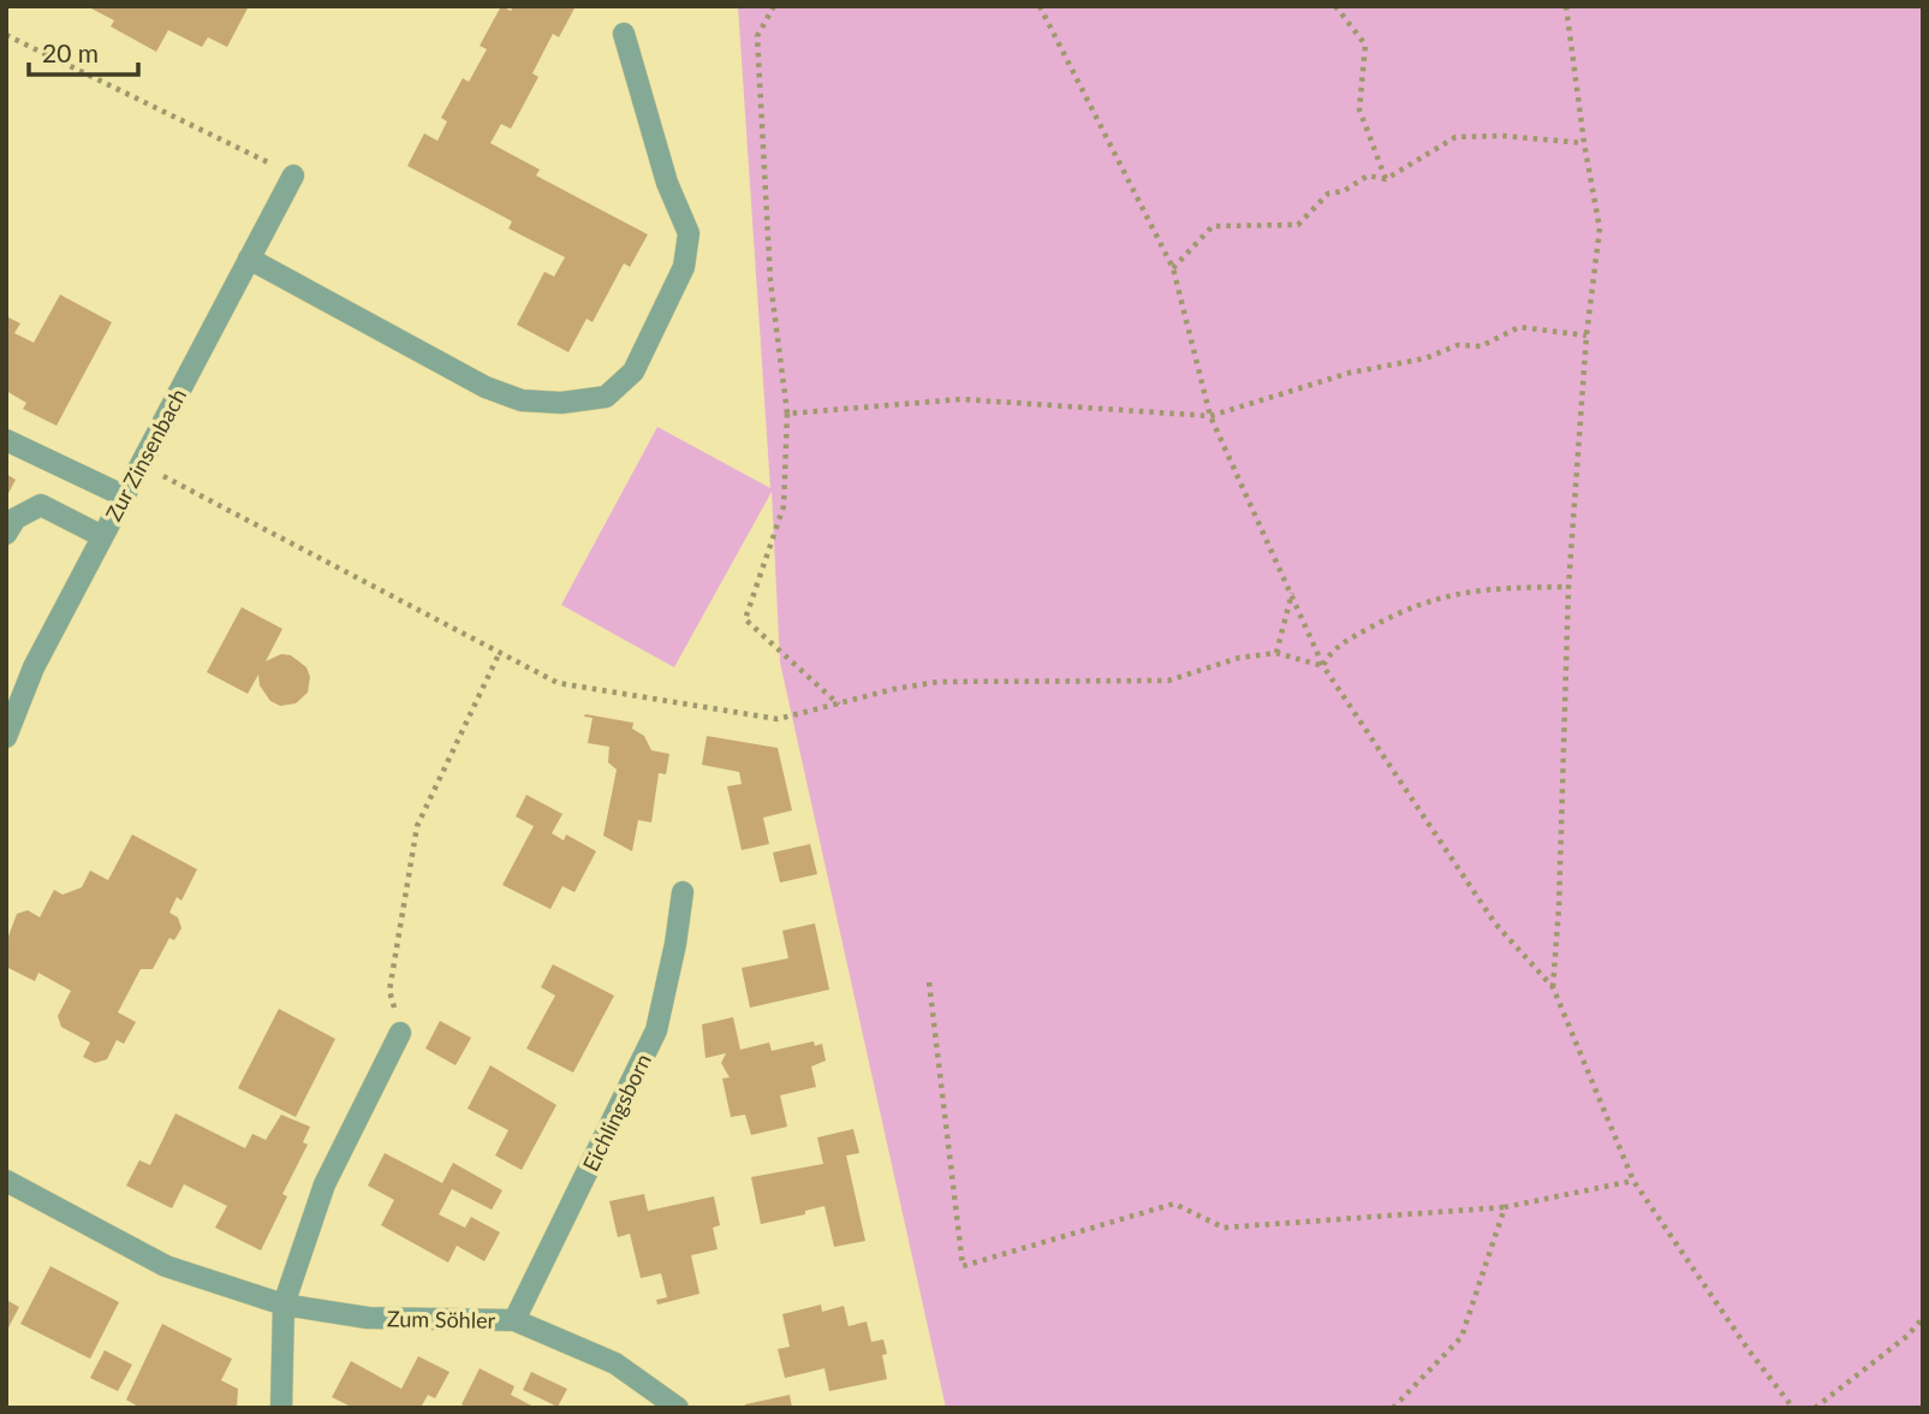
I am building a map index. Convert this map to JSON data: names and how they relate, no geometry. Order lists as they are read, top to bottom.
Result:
{
  "streets": {
    "street": ["Zur Zinsenbach", "Eichlingsborn", "Zum Söhler"]
  },
  "crossings": [
    ["Eichlingsborn", "Zum Söhler"]
  ],
  "scale_bar": "20 m"
}
